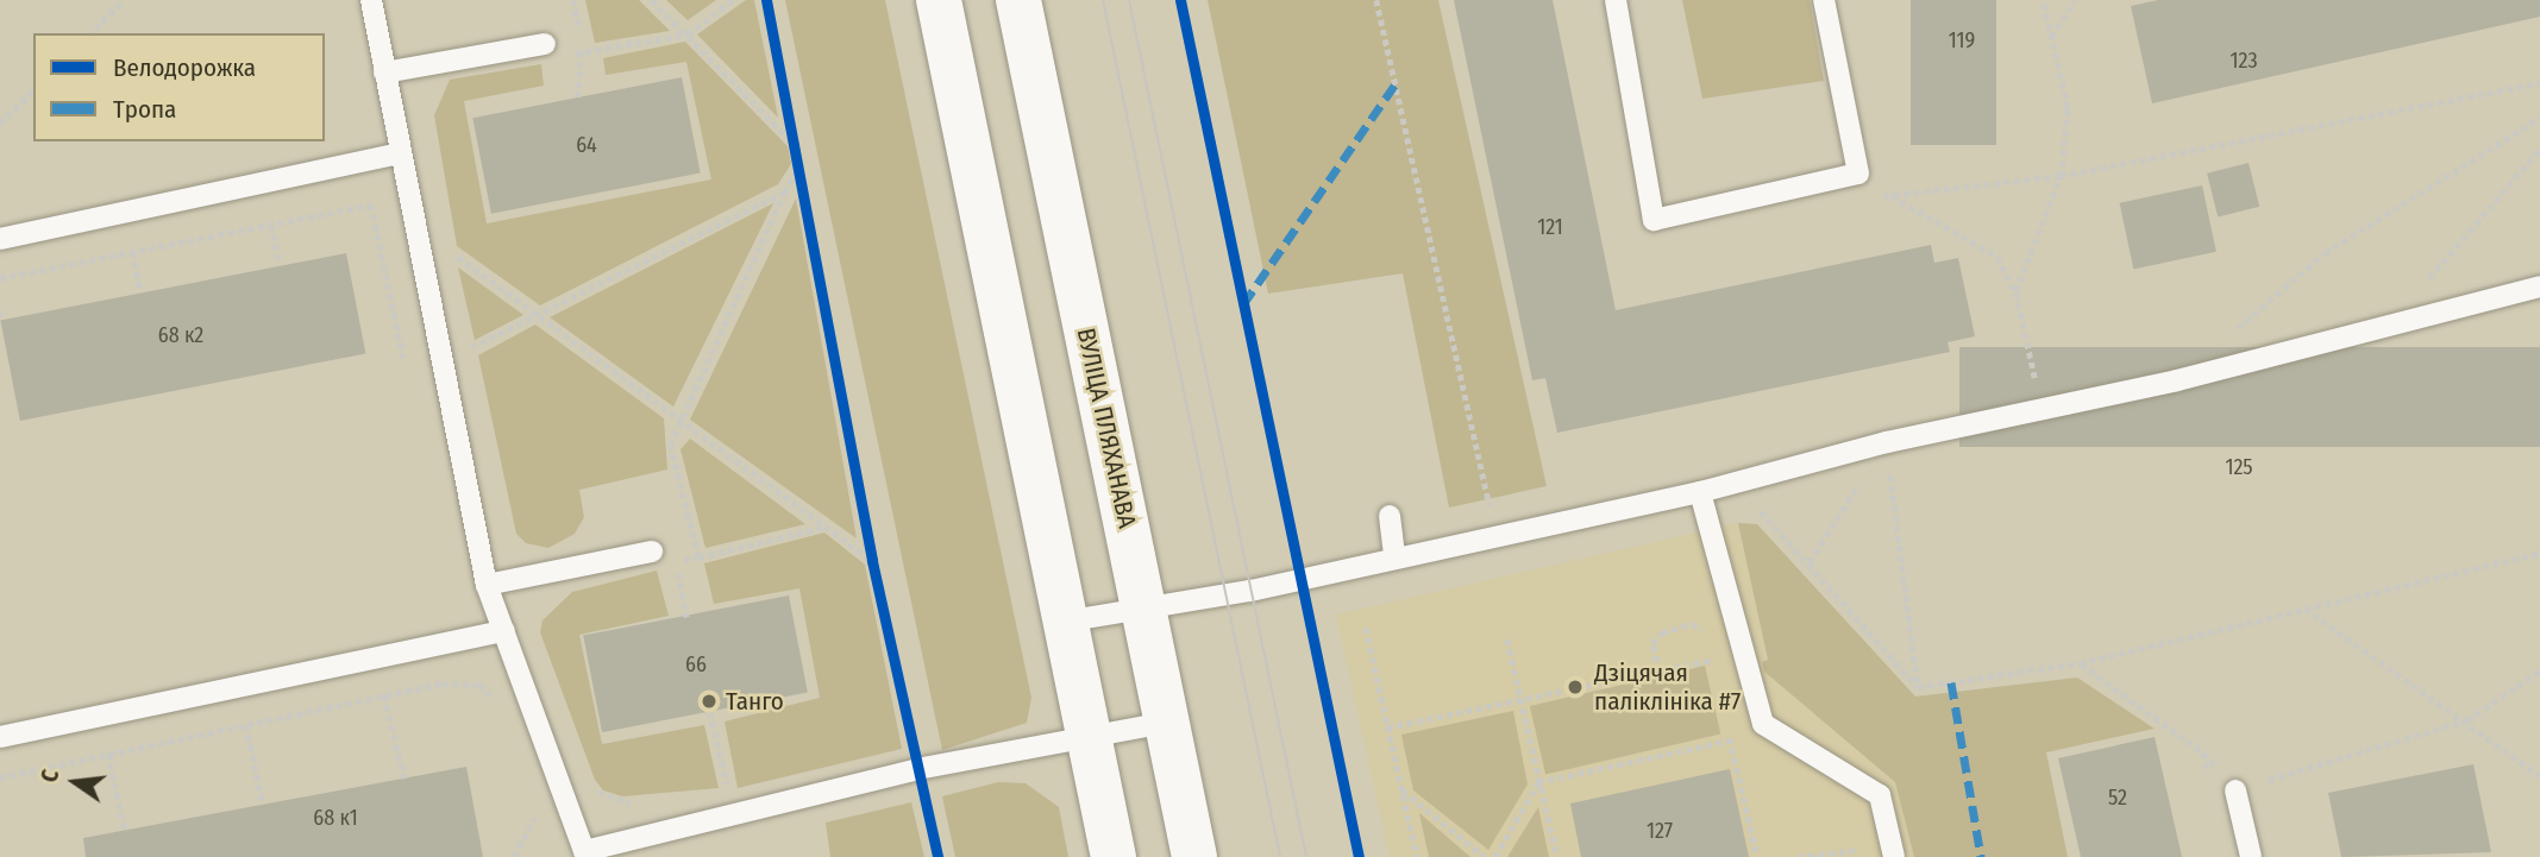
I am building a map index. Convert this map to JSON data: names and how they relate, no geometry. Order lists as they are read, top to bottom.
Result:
{
  "streets": {
    "main road": ["ВУЛІЦА ПЛЯХАНАВА"]
  },
  "places": ["Дзіцячая паліклініка #7", "Танго"],
  "house_numbers": [
    "119",
    "123",
    "64",
    "121",
    "68 к2",
    "125",
    "66",
    "52",
    "68 к1",
    "127"
  ],
  "legend": ["Велодорожка", "Тропа"],
  "north": "left"
}
